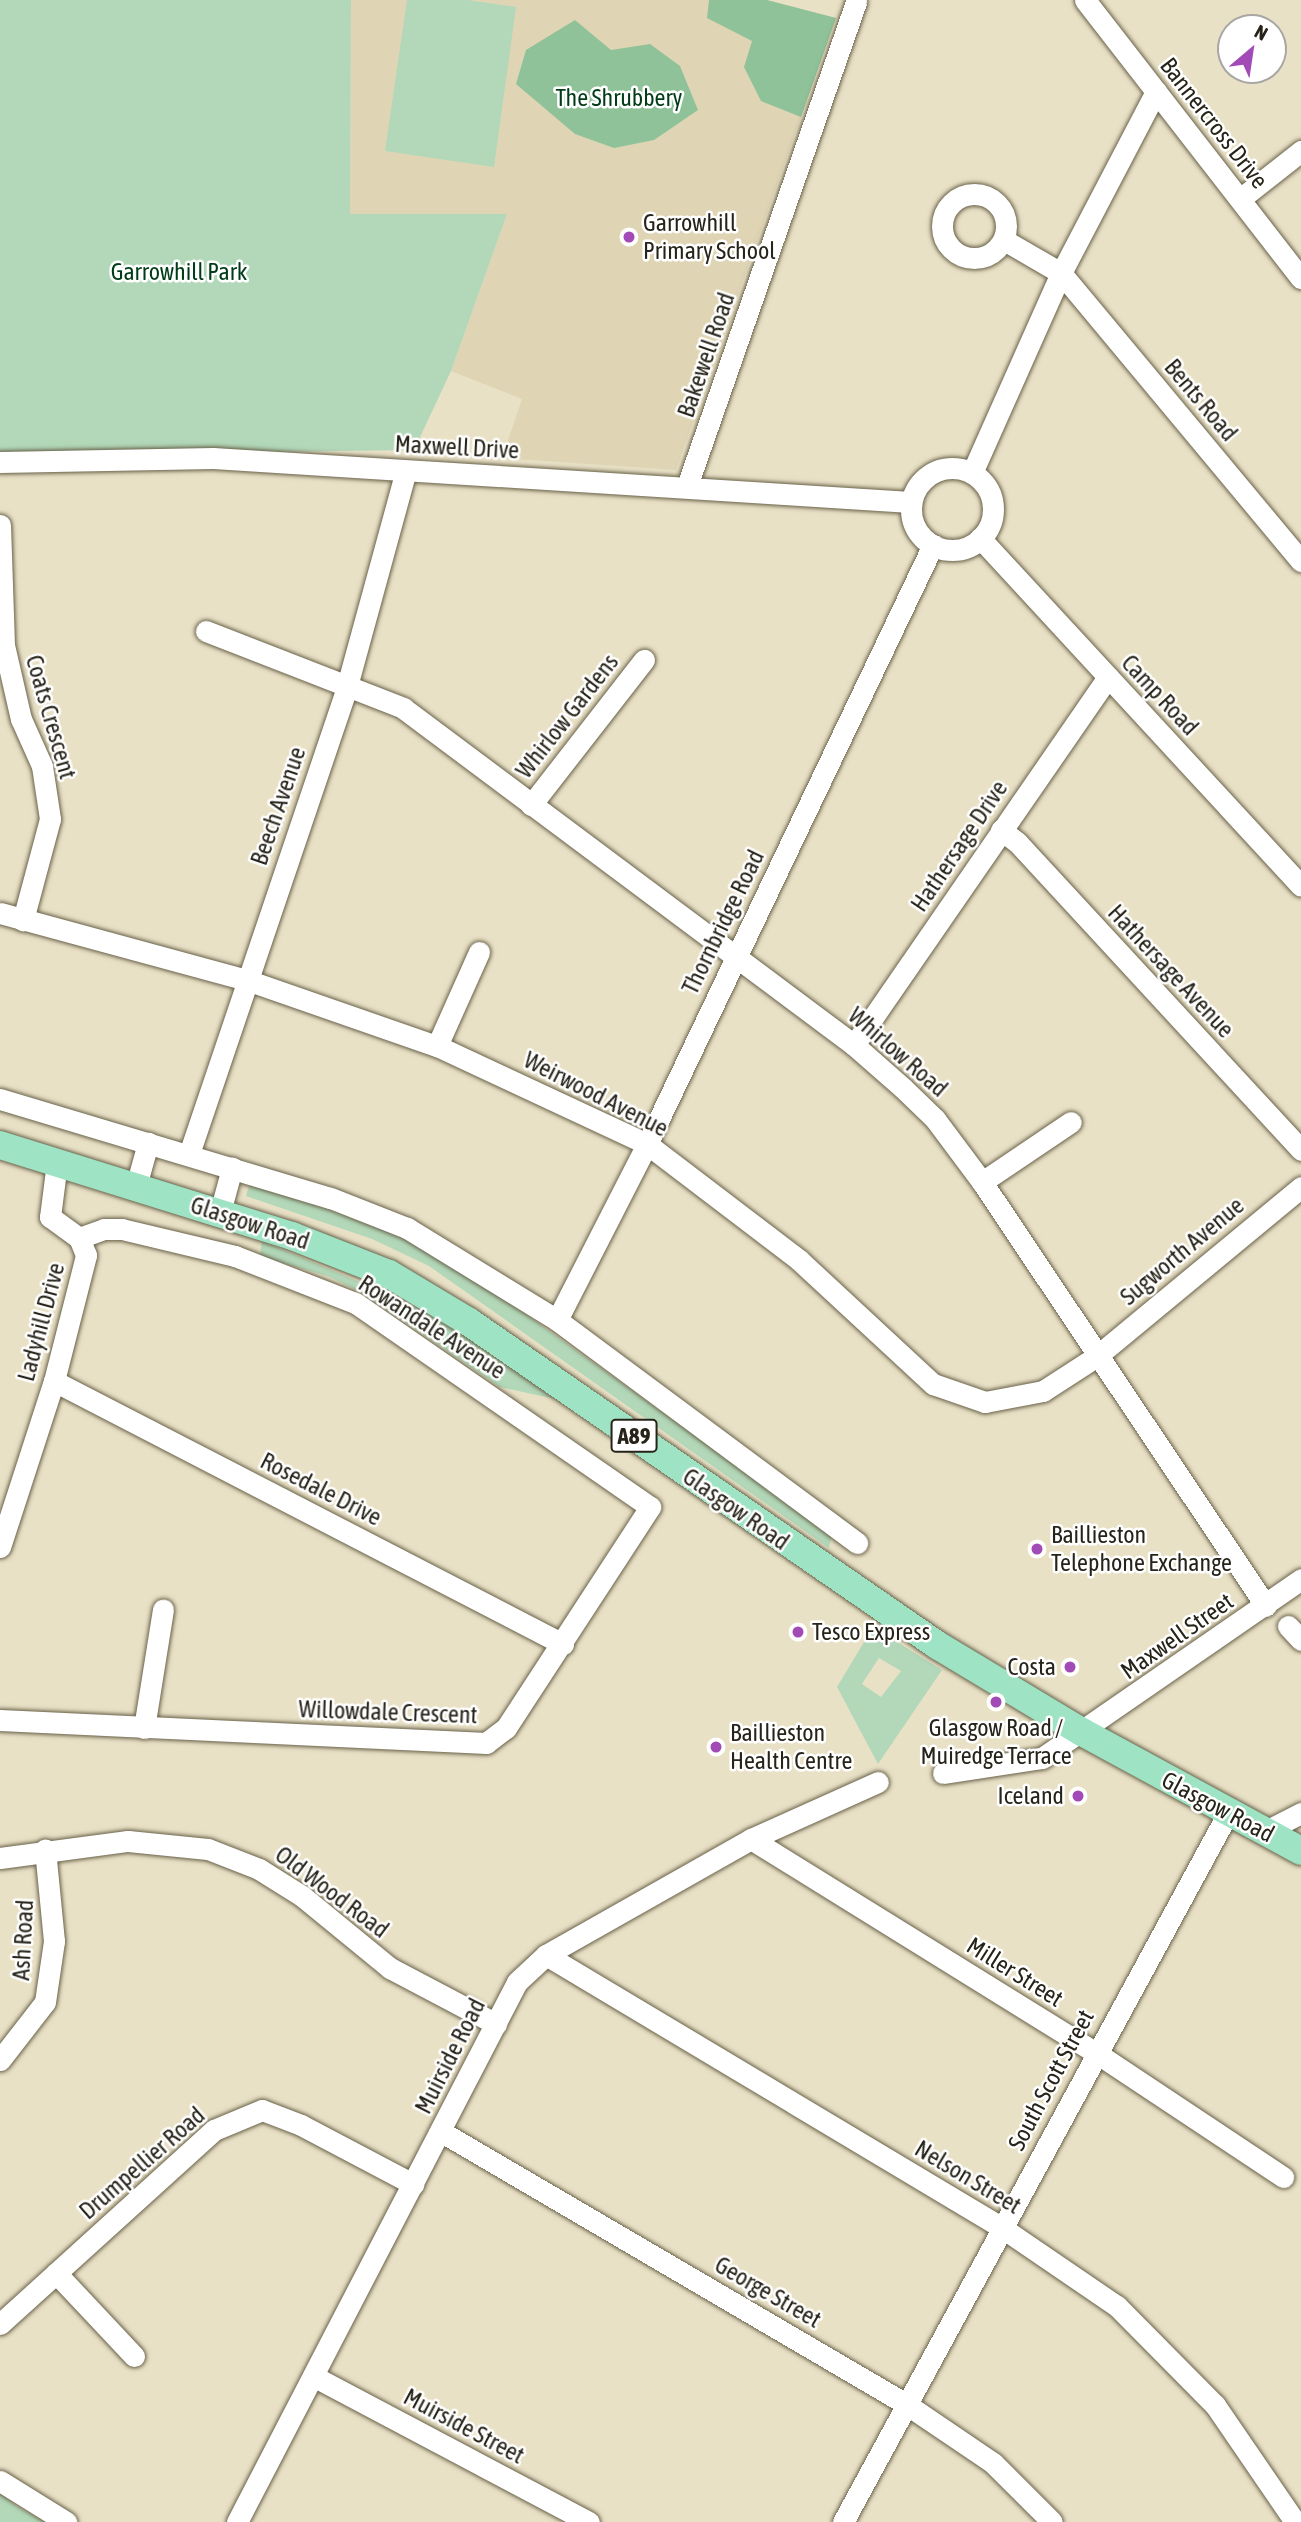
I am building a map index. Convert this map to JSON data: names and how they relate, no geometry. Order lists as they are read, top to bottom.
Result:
{
  "streets": {
    "main road": ["Glasgow Road", "A89"],
    "street": [
      "Bannercross Drive",
      "Bakewell Road",
      "Bents Road",
      "Maxwell Drive",
      "Camp Road",
      "Whirlow Gardens",
      "Coats Crescent",
      "Beech Avenue",
      "Hathersage Drive",
      "Thornbridge Road",
      "Hathersage Avenue",
      "Whirlow Road",
      "Weirwood Avenue",
      "Sugworth Avenue",
      "Ladyhill Drive",
      "Rowandale Avenue",
      "Rosedale Drive",
      "Maxwell Street",
      "Willowdale Crescent",
      "Old Wood Road",
      "Ash Road",
      "Miller Street",
      "Muirside Road",
      "South Scott Street",
      "Drumpellier Road",
      "Nelson Street",
      "George Street",
      "Muirside Street"
    ]
  },
  "crossings": [
    ["Bakewell Road", "Maxwell Drive"],
    ["Maxwell Drive", "Camp Road"],
    ["Maxwell Drive", "Beech Avenue"],
    ["Maxwell Drive", "Thornbridge Road"],
    ["Camp Road", "Hathersage Drive"],
    ["Camp Road", "Thornbridge Road"],
    ["Whirlow Gardens", "Whirlow Road"],
    ["Coats Crescent", "Weirwood Avenue"],
    ["Beech Avenue", "Whirlow Road"],
    ["Beech Avenue", "Weirwood Avenue"],
    ["Beech Avenue", "Glasgow Road"],
    ["Hathersage Drive", "Hathersage Avenue"],
    ["Hathersage Drive", "Whirlow Road"],
    ["Thornbridge Road", "Whirlow Road"],
    ["Thornbridge Road", "Weirwood Avenue"],
    ["Thornbridge Road", "Glasgow Road"],
    ["Whirlow Road", "Weirwood Avenue"],
    ["Whirlow Road", "Sugworth Avenue"],
    ["Whirlow Road", "Maxwell Street"],
    ["Weirwood Avenue", "Sugworth Avenue"],
    ["Glasgow Road", "Ladyhill Drive"],
    ["Glasgow Road", "Maxwell Street"],
    ["Glasgow Road", "South Scott Street"],
    ["Ladyhill Drive", "Rowandale Avenue"],
    ["Ladyhill Drive", "Rosedale Drive"],
    ["Rowandale Avenue", "Willowdale Crescent"],
    ["Rosedale Drive", "Willowdale Crescent"],
    ["Old Wood Road", "Ash Road"],
    ["Old Wood Road", "Muirside Road"],
    ["Miller Street", "Muirside Road"],
    ["Miller Street", "South Scott Street"],
    ["Muirside Road", "Drumpellier Road"],
    ["Muirside Road", "Nelson Street"],
    ["Muirside Road", "George Street"],
    ["Muirside Road", "Muirside Street"],
    ["South Scott Street", "Nelson Street"],
    ["South Scott Street", "George Street"]
  ],
  "parks": ["The Shrubbery", "Garrowhill Park"],
  "places": [
    "Garrowhill Primary School",
    "Baillieston Telephone Exchange",
    "Tesco Express",
    "Costa",
    "Glasgow Road / Muiredge Terrace",
    "Baillieston Health Centre",
    "Iceland"
  ],
  "north": "top right"
}
